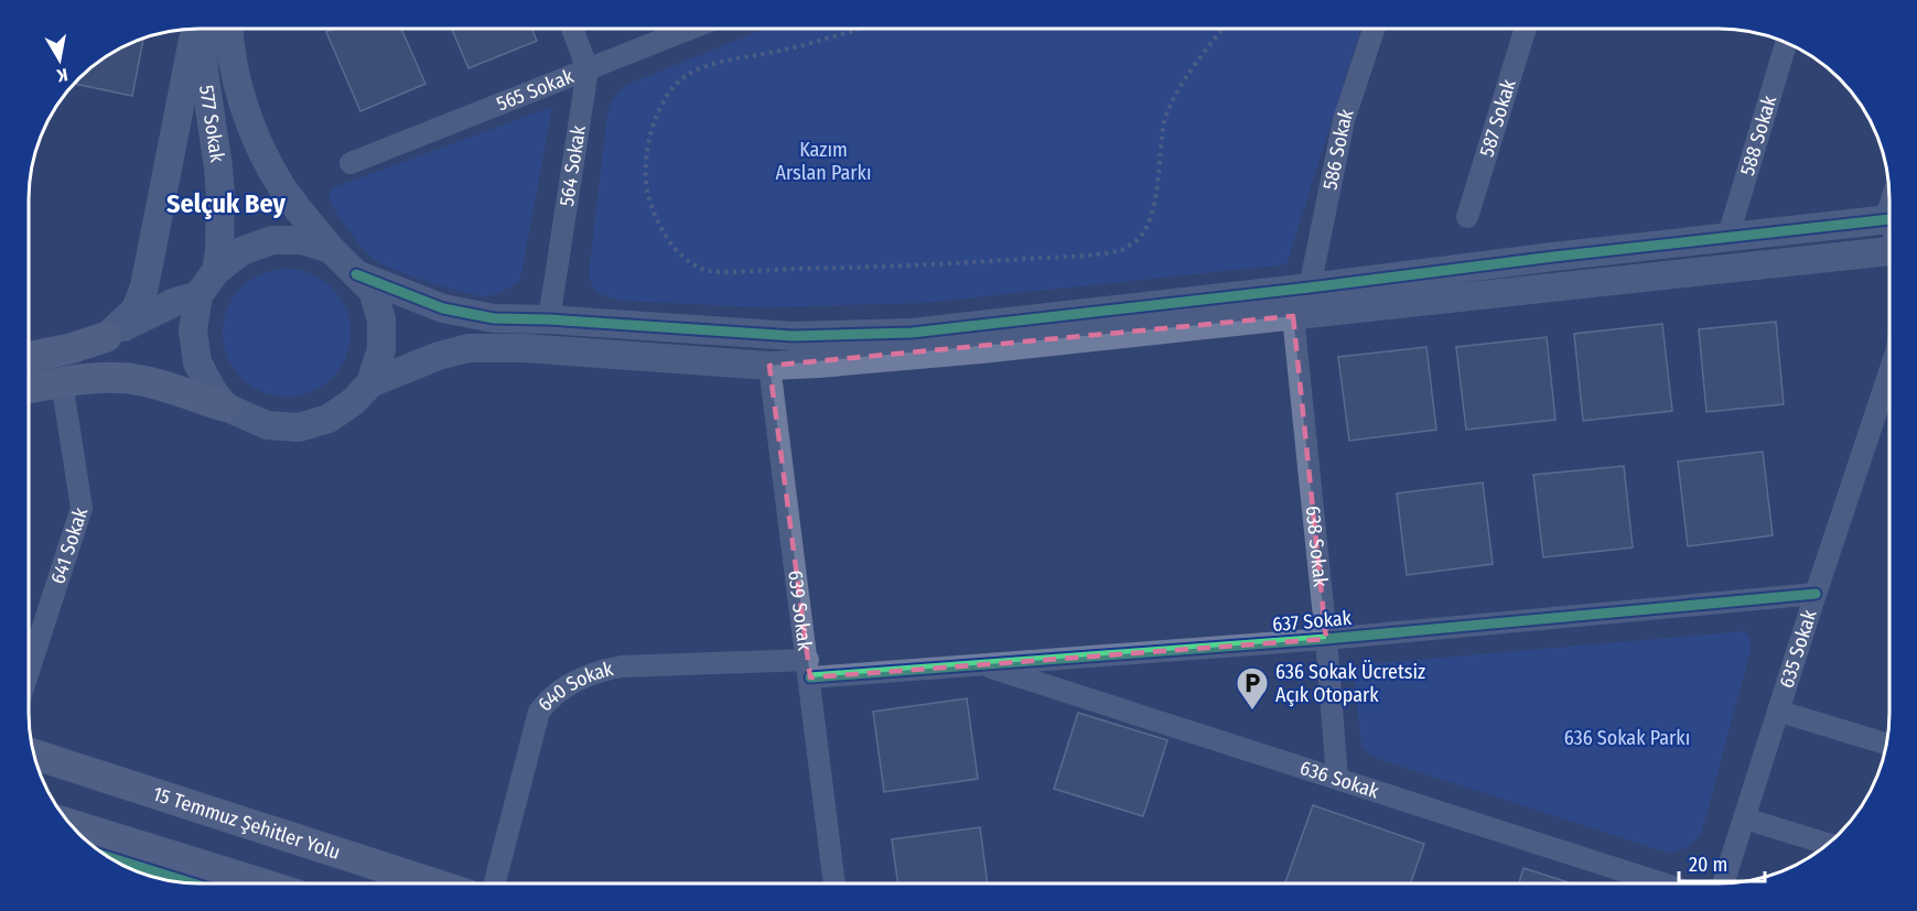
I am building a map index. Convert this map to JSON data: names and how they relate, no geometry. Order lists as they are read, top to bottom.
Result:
{
  "streets": {
    "main road": ["15 Temmuz Şehitler Yolu"],
    "street": [
      "565 Sokak",
      "587 Sokak",
      "577 Sokak",
      "588 Sokak",
      "586 Sokak",
      "564 Sokak",
      "641 Sokak",
      "638 Sokak",
      "639 Sokak",
      "637 Sokak",
      "635 Sokak",
      "640 Sokak",
      "636 Sokak"
    ]
  },
  "crossings": [
    ["565 Sokak", "564 Sokak"],
    ["638 Sokak", "637 Sokak"],
    ["638 Sokak", "636 Sokak"],
    ["639 Sokak", "637 Sokak"],
    ["639 Sokak", "640 Sokak"],
    ["637 Sokak", "635 Sokak"],
    ["637 Sokak", "640 Sokak"],
    ["637 Sokak", "636 Sokak"]
  ],
  "districts": ["Selçuk Bey"],
  "parks": ["Kazım Arslan Parkı", "636 Sokak Parkı"],
  "places": {
    "parking": ["636 Sokak Ücretsiz Açık Otopark"]
  },
  "scale_bar": "20 m",
  "north": "bottom"
}
